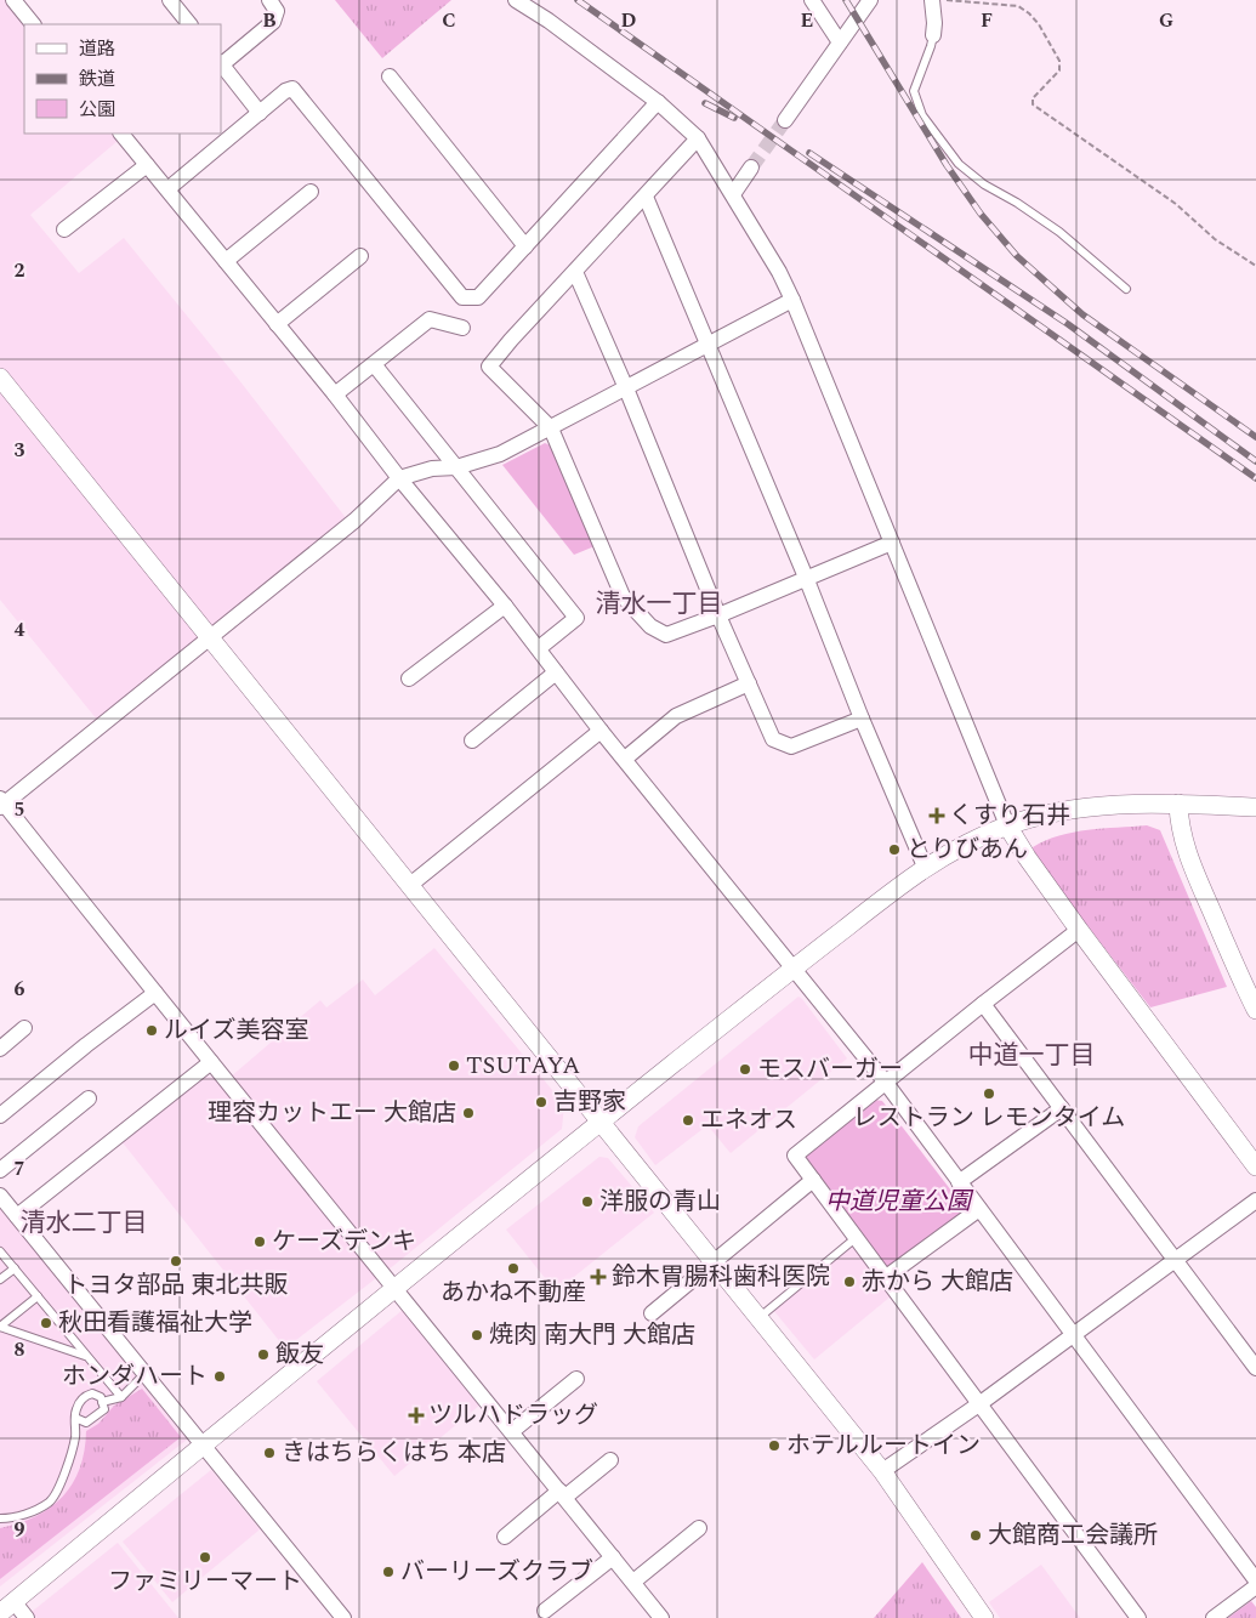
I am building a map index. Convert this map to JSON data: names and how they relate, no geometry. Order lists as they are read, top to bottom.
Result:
{
  "districts": ["清水一丁目", "中道一丁目", "清水二丁目"],
  "parks": ["中道児童公園"],
  "places": {
    "health": ["くすり石井", "鈴木胃腸科歯科医院", "ツルハドラッグ"],
    "other": [
      "とりびあん",
      "ルイズ美容室",
      "TSUTAYA",
      "モスバーガー",
      "レストラン レモンタイム",
      "吉野家",
      "理容カットエー 大館店",
      "エネオス",
      "洋服の青山",
      "ケーズデンキ",
      "トヨタ部品 東北共販",
      "あかね不動産",
      "赤から 大館店",
      "秋田看護福祉大学",
      "焼肉 南大門 大館店",
      "飯友",
      "ホンダハート",
      "ホテルルートイン",
      "きはちらくはち 本店",
      "大館商工会議所",
      "ファミリーマート",
      "バーリーズクラブ"
    ]
  },
  "legend": ["道路", "鉄道", "公園"],
  "grid": {
    "columns": [
      "B",
      "C",
      "D",
      "E",
      "F",
      "G"
    ],
    "rows": [
      "2",
      "3",
      "4",
      "5",
      "6",
      "7",
      "8",
      "9"
    ]
  }
}
